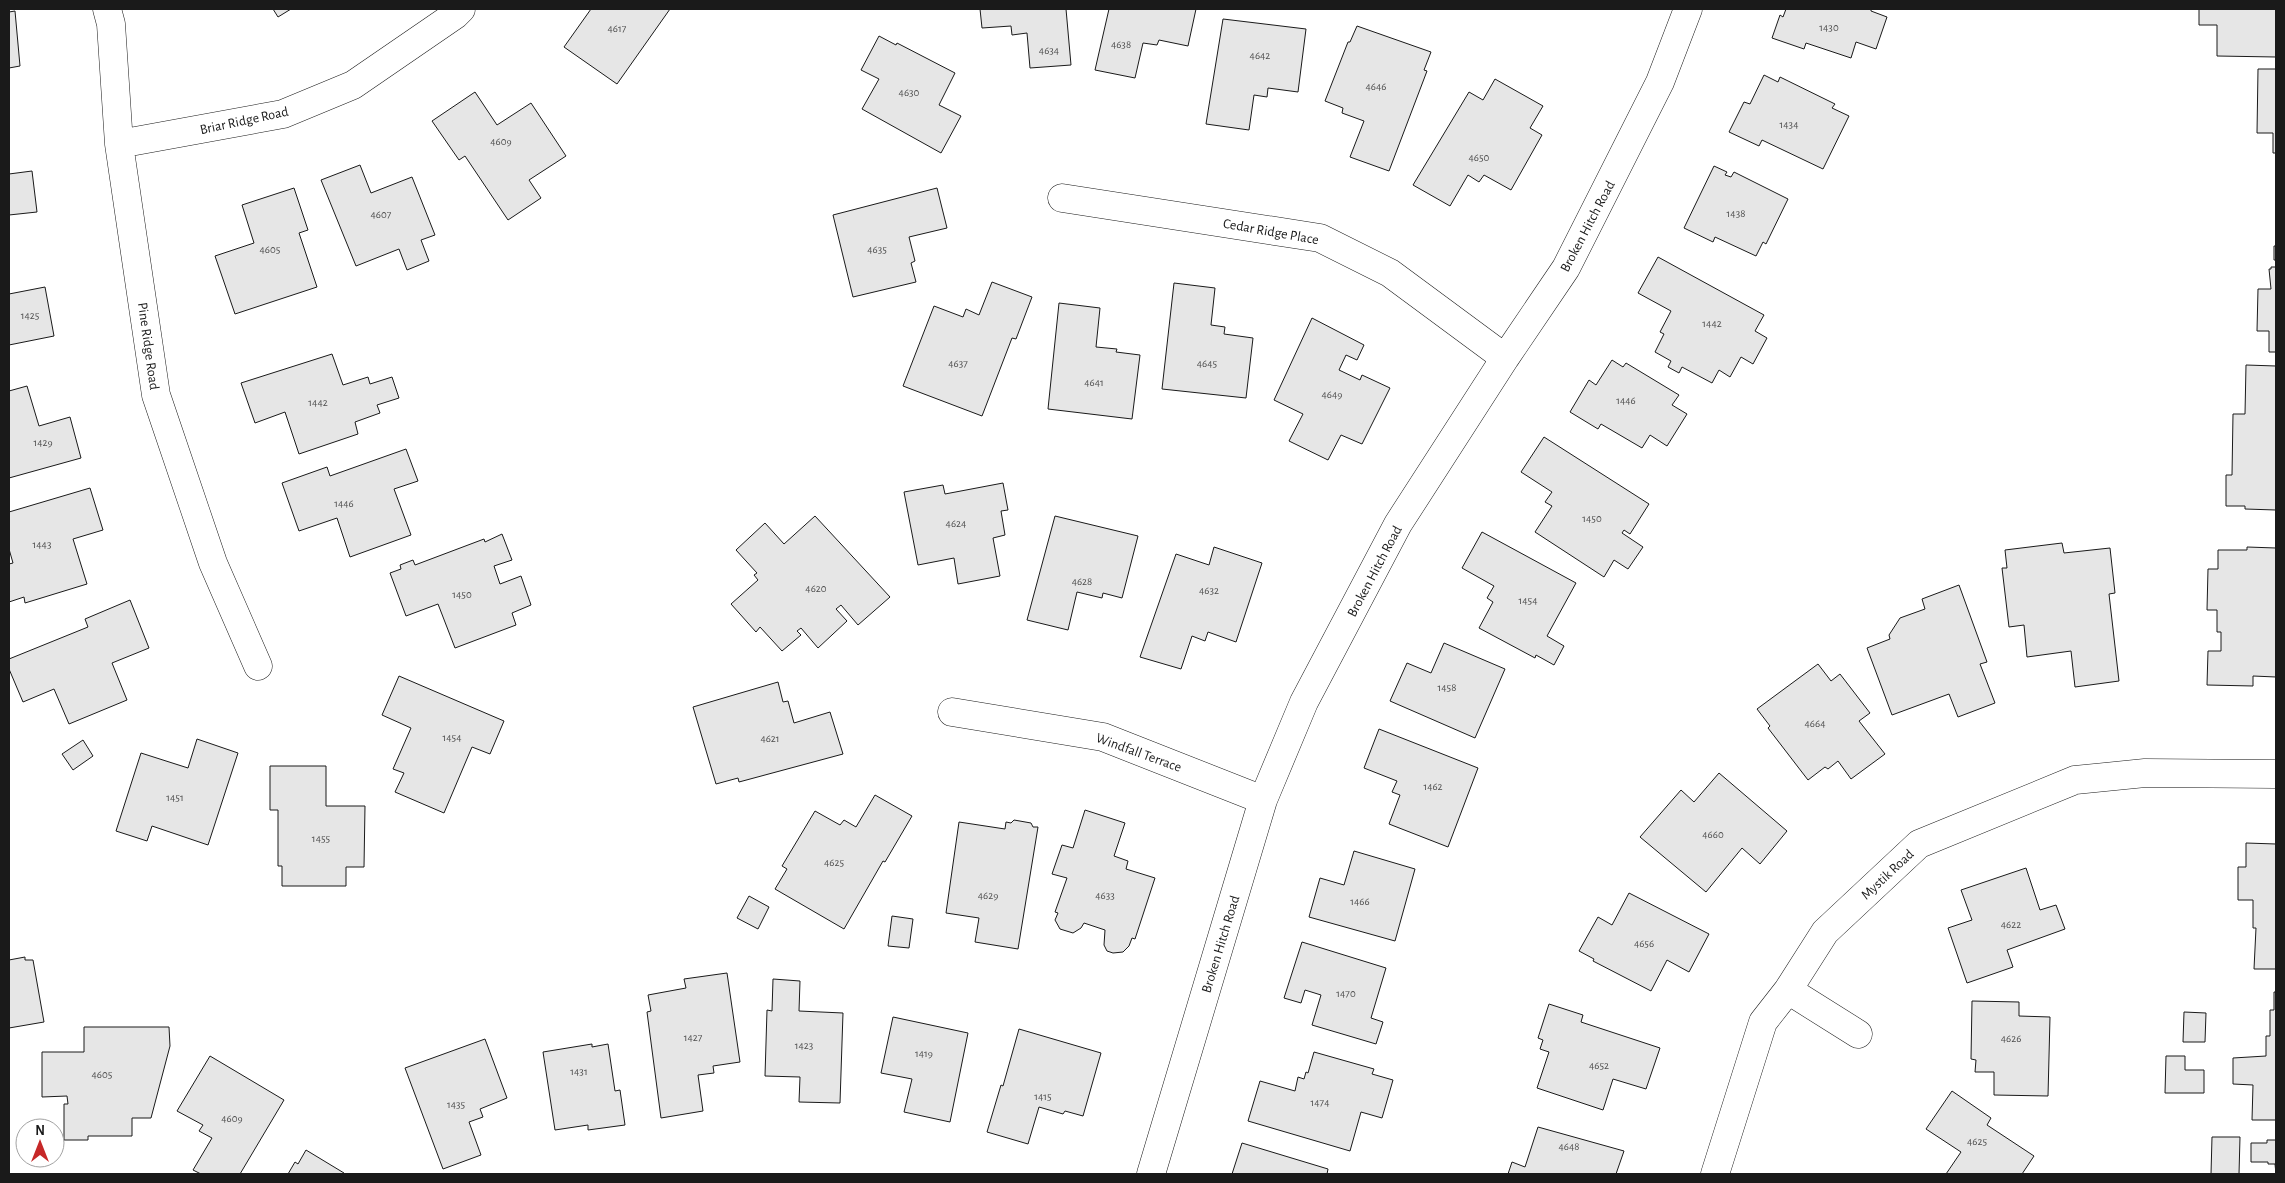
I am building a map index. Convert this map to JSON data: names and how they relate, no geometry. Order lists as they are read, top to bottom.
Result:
{
  "streets": {
    "street": [
      "Briar Ridge Road",
      "Broken Hitch Road",
      "Cedar Ridge Place",
      "Pine Ridge Road",
      "Windfall Terrace",
      "Mystik Road"
    ]
  },
  "crossings": [
    ["Briar Ridge Road", "Pine Ridge Road"],
    ["Broken Hitch Road", "Cedar Ridge Place"],
    ["Broken Hitch Road", "Windfall Terrace"]
  ],
  "house_numbers": [
    "1430",
    "4617",
    "4638",
    "4634",
    "4642",
    "4646",
    "4630",
    "1434",
    "4609",
    "4650",
    "1438",
    "4607",
    "4605",
    "4635",
    "1425",
    "1442",
    "4637",
    "4645",
    "4641",
    "4649",
    "1446",
    "1442",
    "1429",
    "1446",
    "1450",
    "4624",
    "1443",
    "4628",
    "4620",
    "4632",
    "1450",
    "1454",
    "1458",
    "4664",
    "1454",
    "4621",
    "1462",
    "1451",
    "4660",
    "1455",
    "4625",
    "4629",
    "4633",
    "1466",
    "4622",
    "4656",
    "1470",
    "1427",
    "4626",
    "1423",
    "1419",
    "4652",
    "1431",
    "4605",
    "1415",
    "1474",
    "1435",
    "4609",
    "4625",
    "4648"
  ],
  "north": "top"
}
